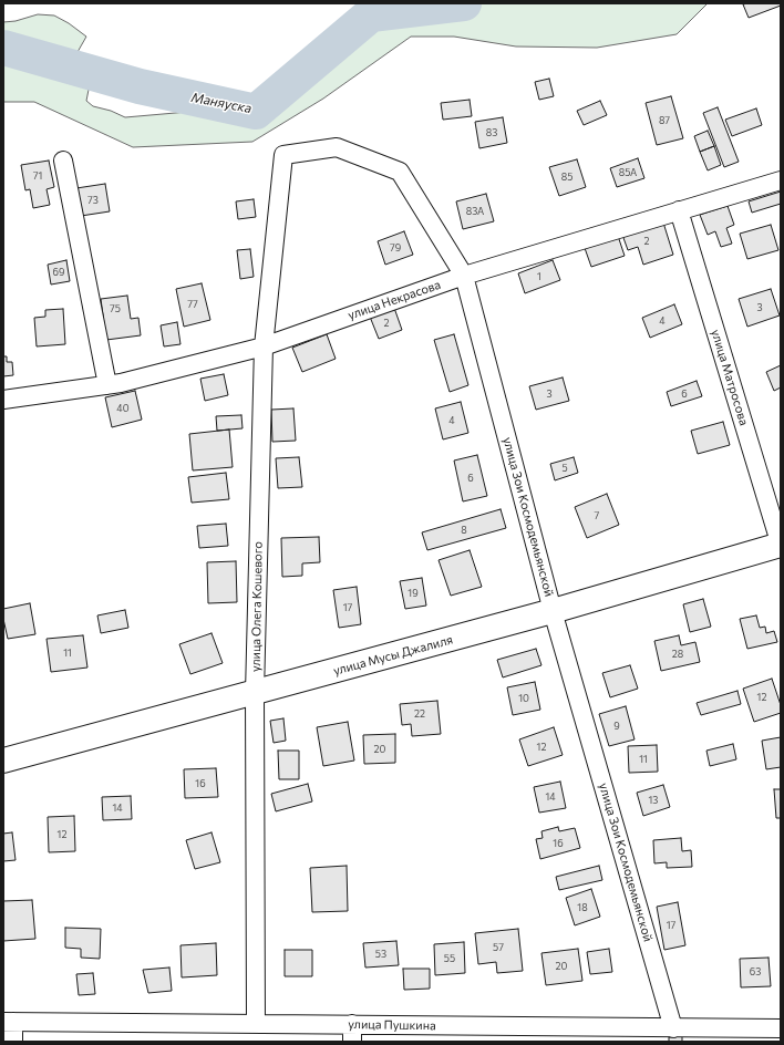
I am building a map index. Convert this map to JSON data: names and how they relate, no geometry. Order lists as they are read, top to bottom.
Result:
{
  "streets": {
    "main road": ["улица Мусы Джалиля"],
    "street": [
      "улица Некрасова",
      "улица Матросова",
      "улица Зои Космодемьянской",
      "улица Олега Кошевого",
      "улица Пушкина"
    ]
  },
  "crossings": [
    ["улица Некрасова", "улица Матросова"],
    ["улица Некрасова", "улица Зои Космодемьянской"],
    ["улица Некрасова", "улица Олега Кошевого"],
    ["улица Матросова", "улица Мусы Джалиля"],
    ["улица Зои Космодемьянской", "улица Олега Кошевого"],
    ["улица Зои Космодемьянской", "улица Мусы Джалиля"],
    ["улица Зои Космодемьянской", "улица Пушкина"],
    ["улица Олега Кошевого", "улица Мусы Джалиля"],
    ["улица Олега Кошевого", "улица Пушкина"]
  ],
  "water": ["Маняуска"],
  "house_numbers": [
    "87",
    "83",
    "85А",
    "71",
    "85",
    "73",
    "83А",
    "2",
    "79",
    "69",
    "1",
    "77",
    "3",
    "75",
    "4",
    "2",
    "3",
    "6",
    "40",
    "4",
    "5",
    "6",
    "7",
    "8",
    "19",
    "17",
    "11",
    "28",
    "12",
    "10",
    "22",
    "9",
    "12",
    "20",
    "11",
    "16",
    "14",
    "13",
    "14",
    "12",
    "16",
    "18",
    "17",
    "57",
    "53",
    "55",
    "20",
    "63"
  ]
}
